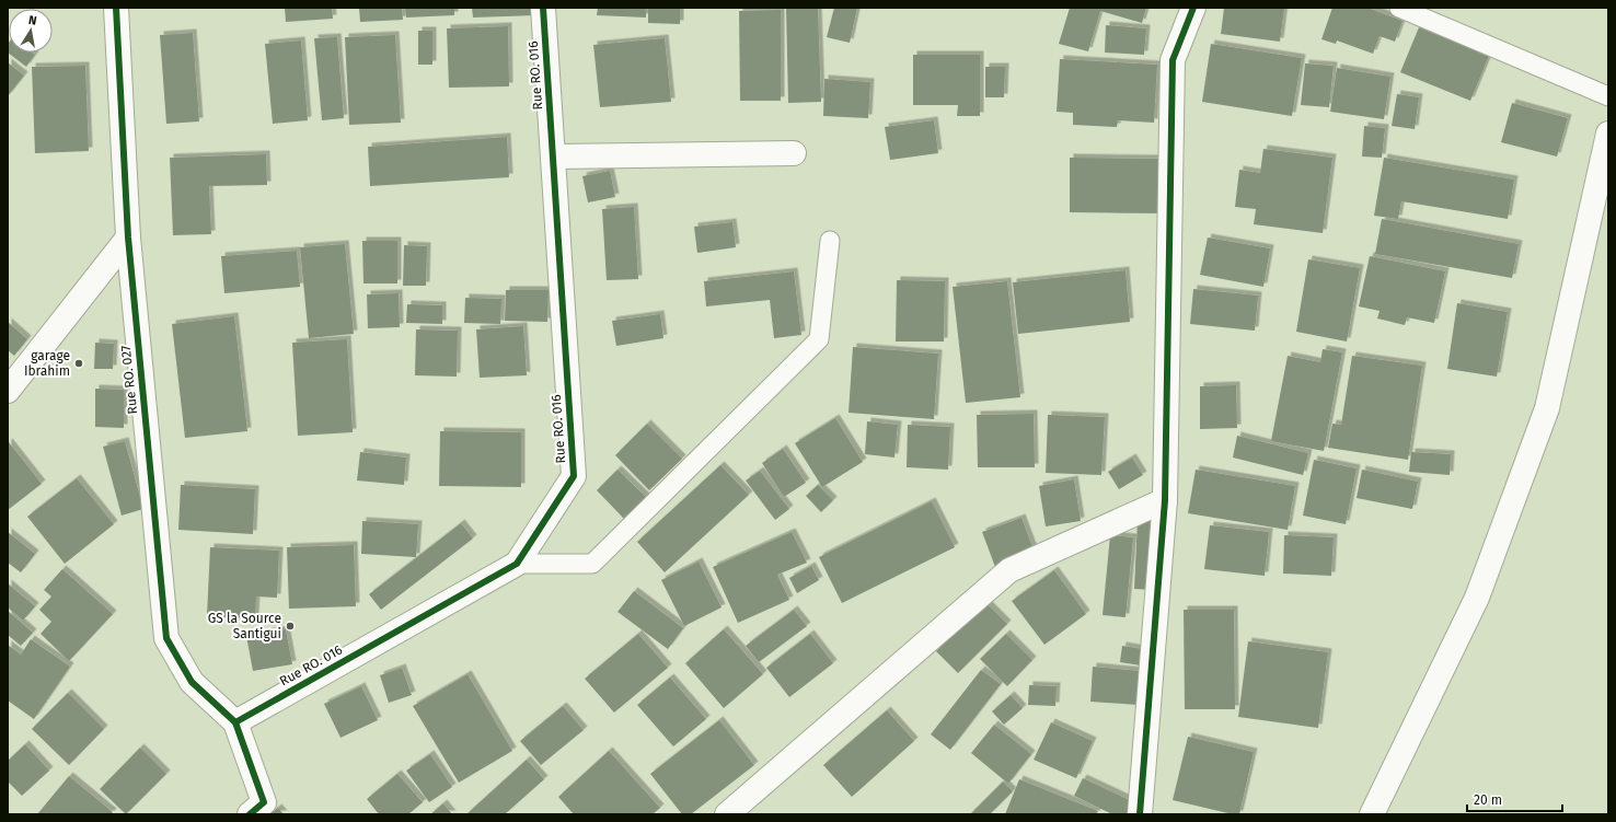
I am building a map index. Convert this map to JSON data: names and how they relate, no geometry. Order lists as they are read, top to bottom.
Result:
{
  "streets": {
    "street": ["Rue RO. 016", "Rue RO. 027"]
  },
  "crossings": [
    ["Rue RO. 016", "Rue RO. 027"]
  ],
  "places": ["garage Ibrahim", "GS la Source Santigui"],
  "scale_bar": "20 m",
  "north": "top"
}
